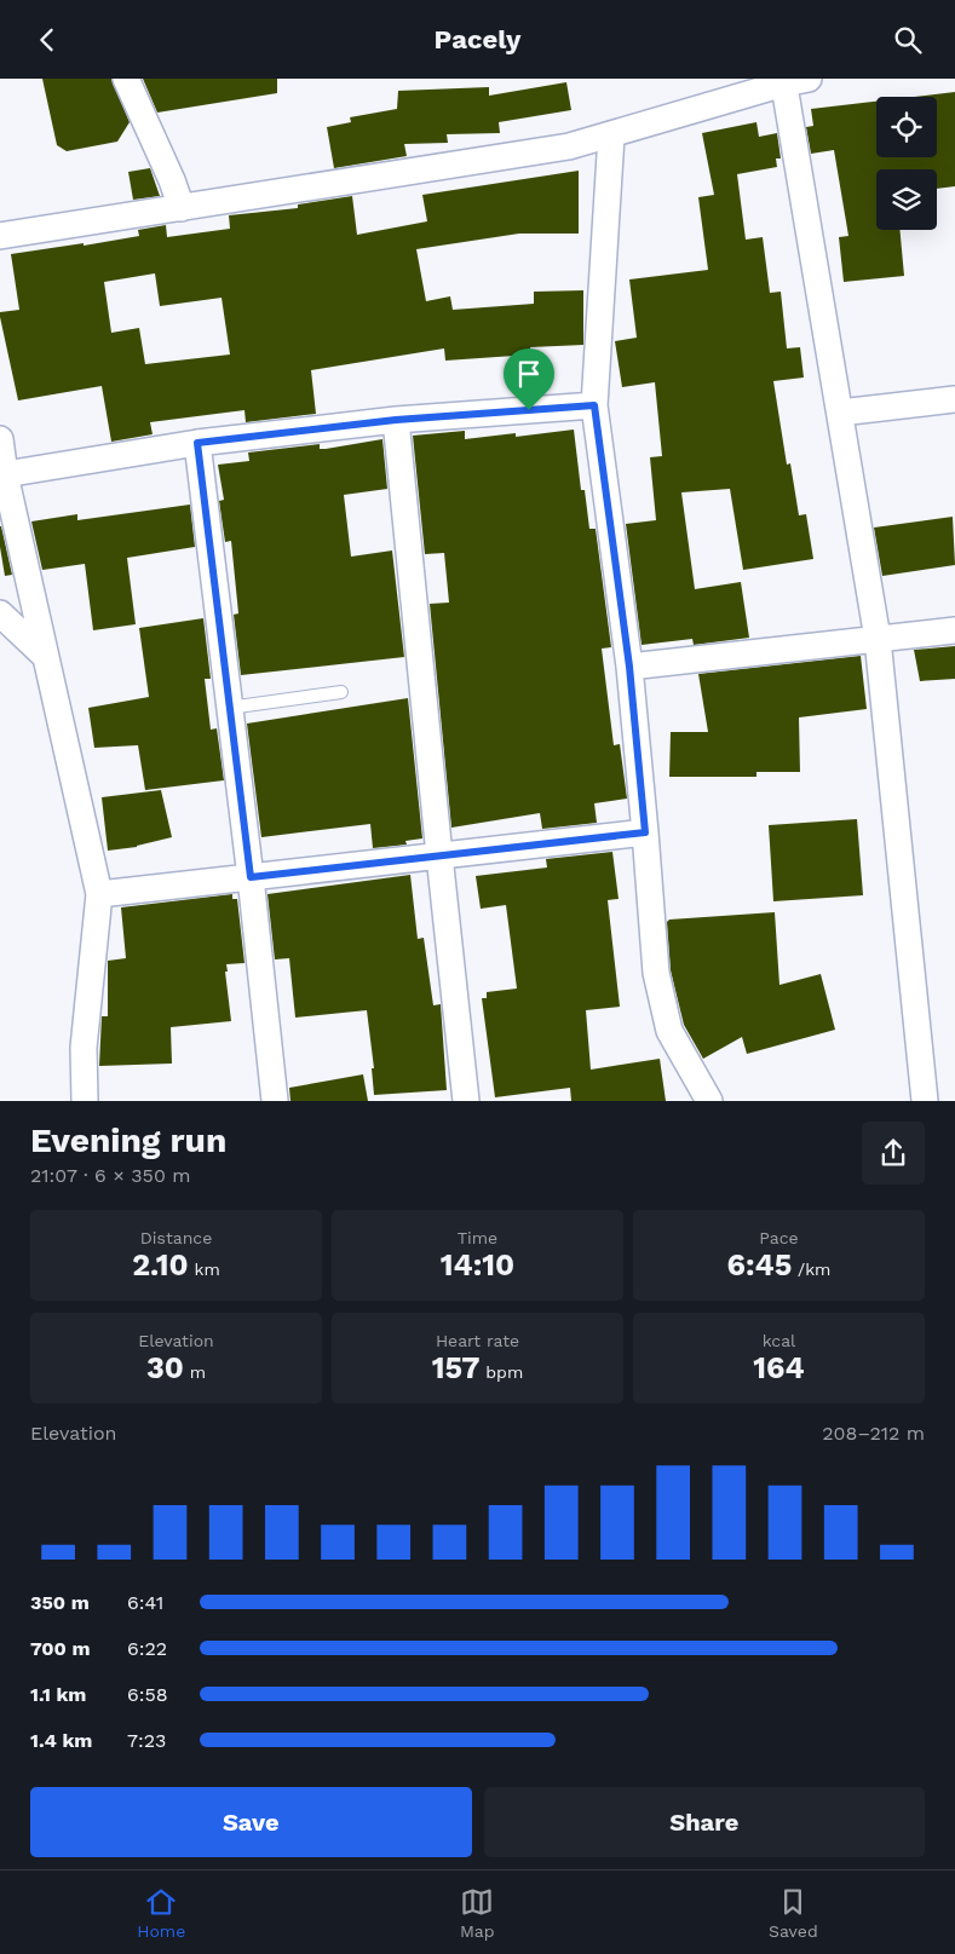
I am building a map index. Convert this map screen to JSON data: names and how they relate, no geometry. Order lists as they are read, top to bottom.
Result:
{
  "page": {
    "header": "Pacely",
    "heading": ["Evening run", "21:07 · 6 × 350 m"],
    "stats": [
      ["Distance", "2.10 km"],
      ["Time", "14:10"],
      ["Pace", "6:45 /km"],
      ["Elevation", "30 m"],
      ["Heart rate", "157 bpm"],
      ["kcal", "164"]
    ],
    "chart": ["Elevation", "208–212 m"],
    "list": [
      {
        "name": "350 m",
        "note": "6:41"
      },
      {
        "name": "700 m",
        "note": "6:22"
      },
      {
        "name": "1.1 km",
        "note": "6:58"
      },
      {
        "name": "1.4 km",
        "note": "7:23"
      }
    ],
    "buttons": ["Save", "Share"],
    "tabs": ["Home", "Map", "Saved"]
  }
}
